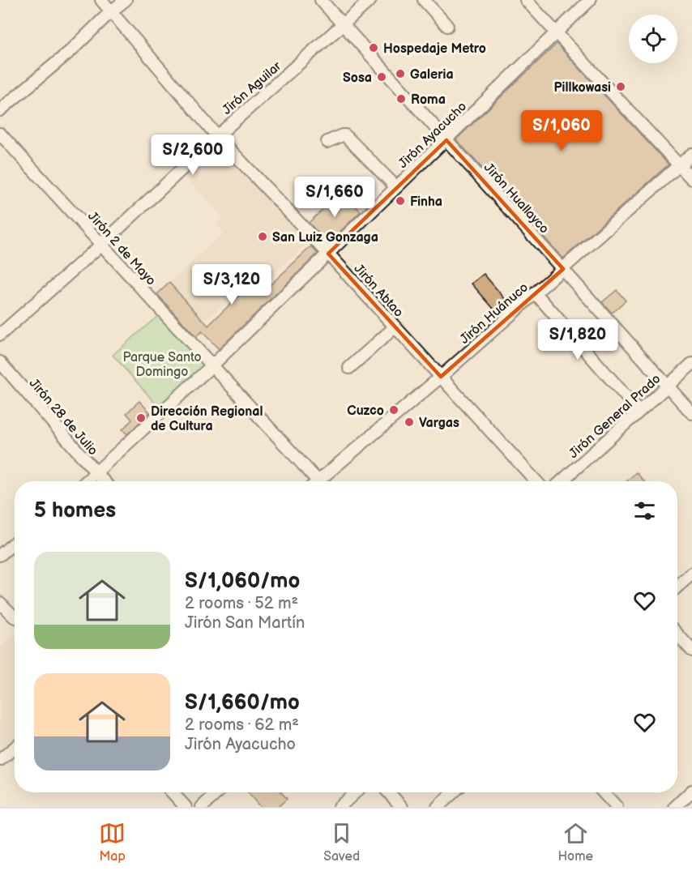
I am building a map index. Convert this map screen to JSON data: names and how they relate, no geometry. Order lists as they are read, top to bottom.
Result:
{
  "streets": {
    "street": [
      "Jirón Aguilar",
      "Jirón Ayacucho",
      "Jirón Huallayco",
      "Jirón 2 de Mayo",
      "Jirón Abtao",
      "Jirón Huánuco",
      "Jirón General Prado",
      "Jirón 28 de Julio"
    ]
  },
  "crossings": [
    ["Jirón Aguilar", "Jirón Huallayco"],
    ["Jirón Aguilar", "Jirón 2 de Mayo"],
    ["Jirón Aguilar", "Jirón Abtao"],
    ["Jirón Ayacucho", "Jirón Huallayco"],
    ["Jirón Ayacucho", "Jirón 2 de Mayo"],
    ["Jirón Ayacucho", "Jirón Abtao"],
    ["Jirón Ayacucho", "Jirón 28 de Julio"],
    ["Jirón Huallayco", "Jirón Huánuco"],
    ["Jirón Huallayco", "Jirón General Prado"],
    ["Jirón Abtao", "Jirón Huánuco"]
  ],
  "parks": ["Parque Santo Domingo"],
  "places": [
    "Hospedaje Metro",
    "Galeria",
    "Sosa",
    "Pillkowasi",
    "Roma",
    "Finha",
    "San Luiz Gonzaga",
    "Cuzco",
    "Dirección Regional de Cultura",
    "Vargas"
  ],
  "page": {
    "price": [
      "S/1,060",
      "S/2,600",
      "S/1,660",
      "S/3,120",
      "S/1,820"
    ],
    "heading": "5 homes",
    "list": [
      {
        "name": "S/1,060/mo",
        "note": "2 rooms · 52 m² · Jirón San Martín"
      },
      {
        "name": "S/1,660/mo",
        "note": "2 rooms · 62 m² · Jirón Ayacucho"
      }
    ],
    "tabs": ["Map", "Saved", "Home"]
  }
}
